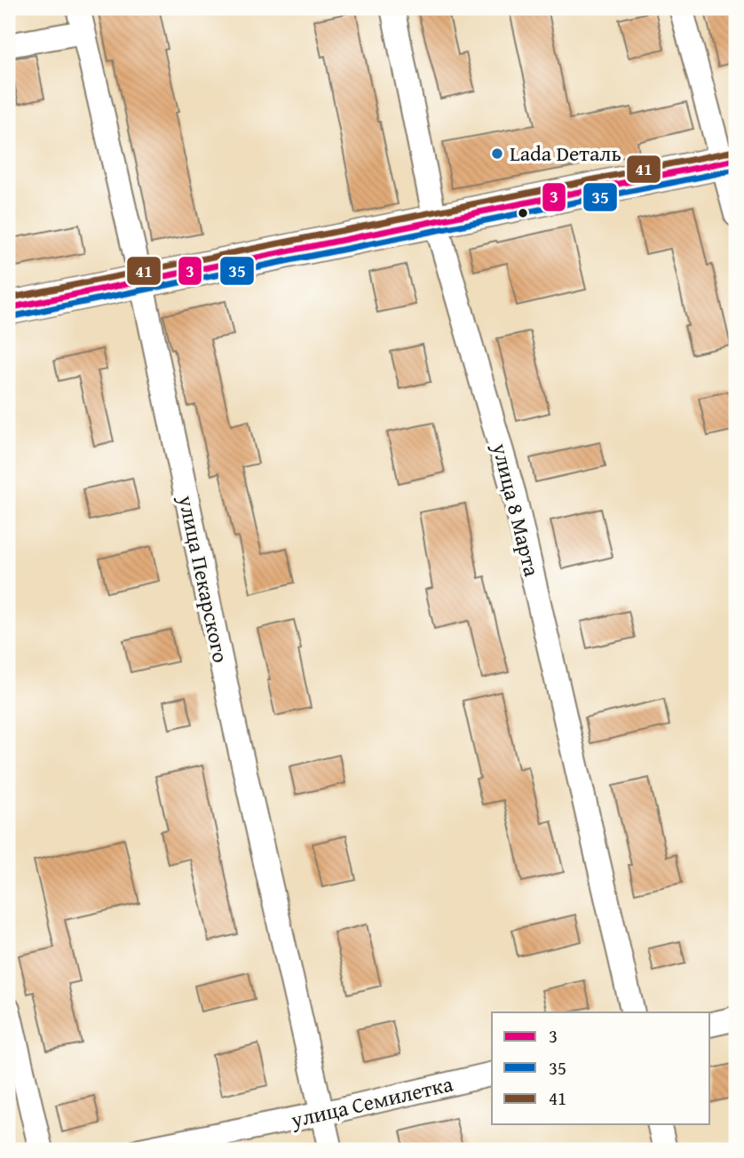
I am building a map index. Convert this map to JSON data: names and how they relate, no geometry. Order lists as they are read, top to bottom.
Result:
{
  "streets": {
    "street": ["улица 8 Марта", "улица Пекарского", "улица Семилетка"]
  },
  "crossings": [
    ["улица Пекарского", "улица Семилетка"]
  ],
  "places": ["Lada Dеталь"],
  "lines": ["transit line 41", "transit line 3", "transit line 35"],
  "legend": ["3", "35", "41"]
}
